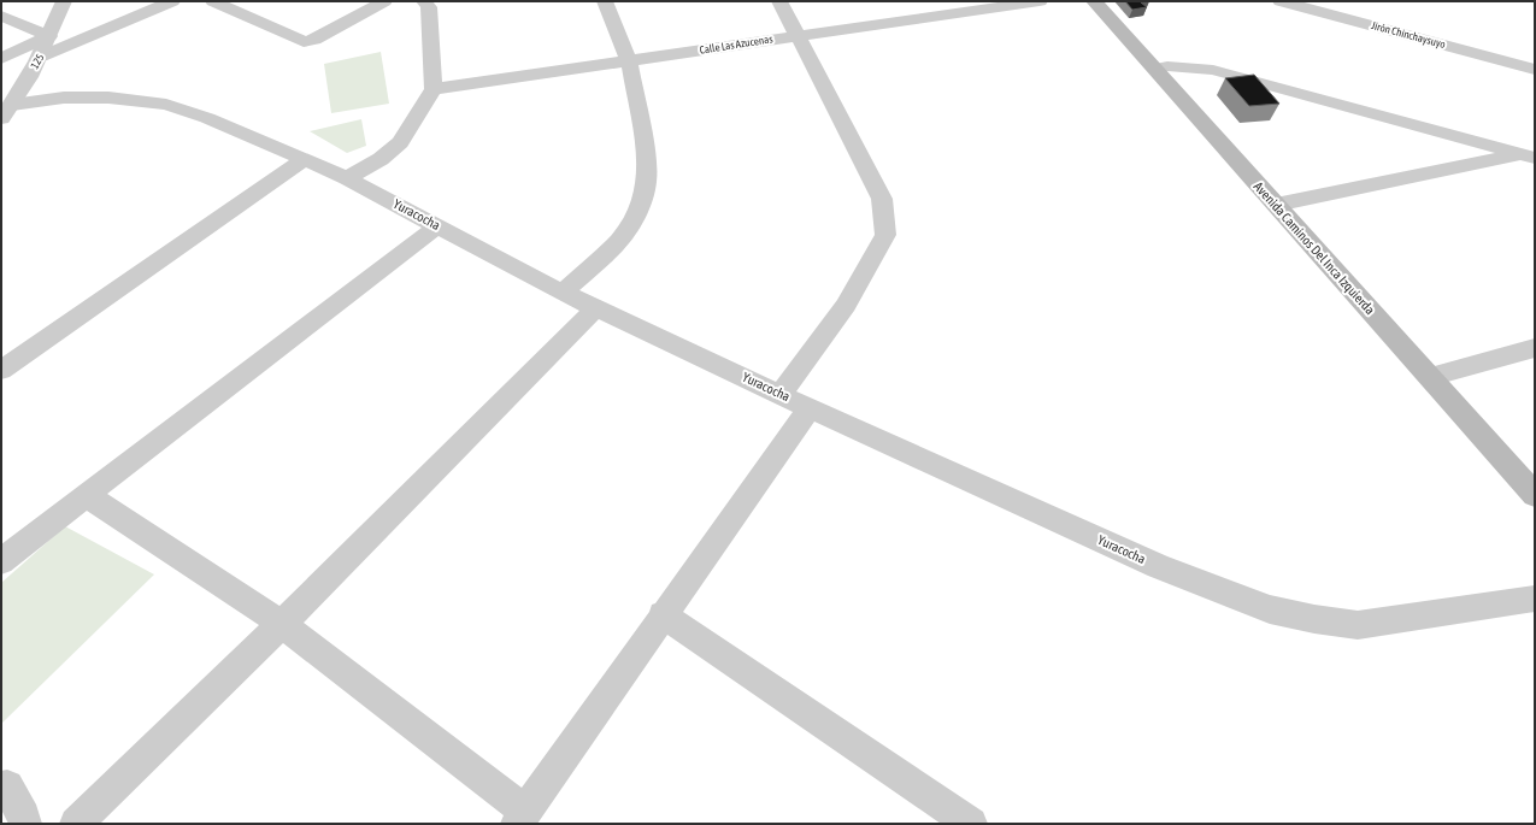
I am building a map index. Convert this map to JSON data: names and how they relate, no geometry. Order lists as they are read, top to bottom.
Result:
{
  "streets": {
    "main road": ["Avenida Caminos Del Inca Izquierda"],
    "street": [
      "Jirón Chinchaysuyo",
      "Calle Las Azucenas",
      "125",
      "Yuracocha"
    ]
  },
  "crossings": [
    ["125", "Yuracocha"]
  ]
}
